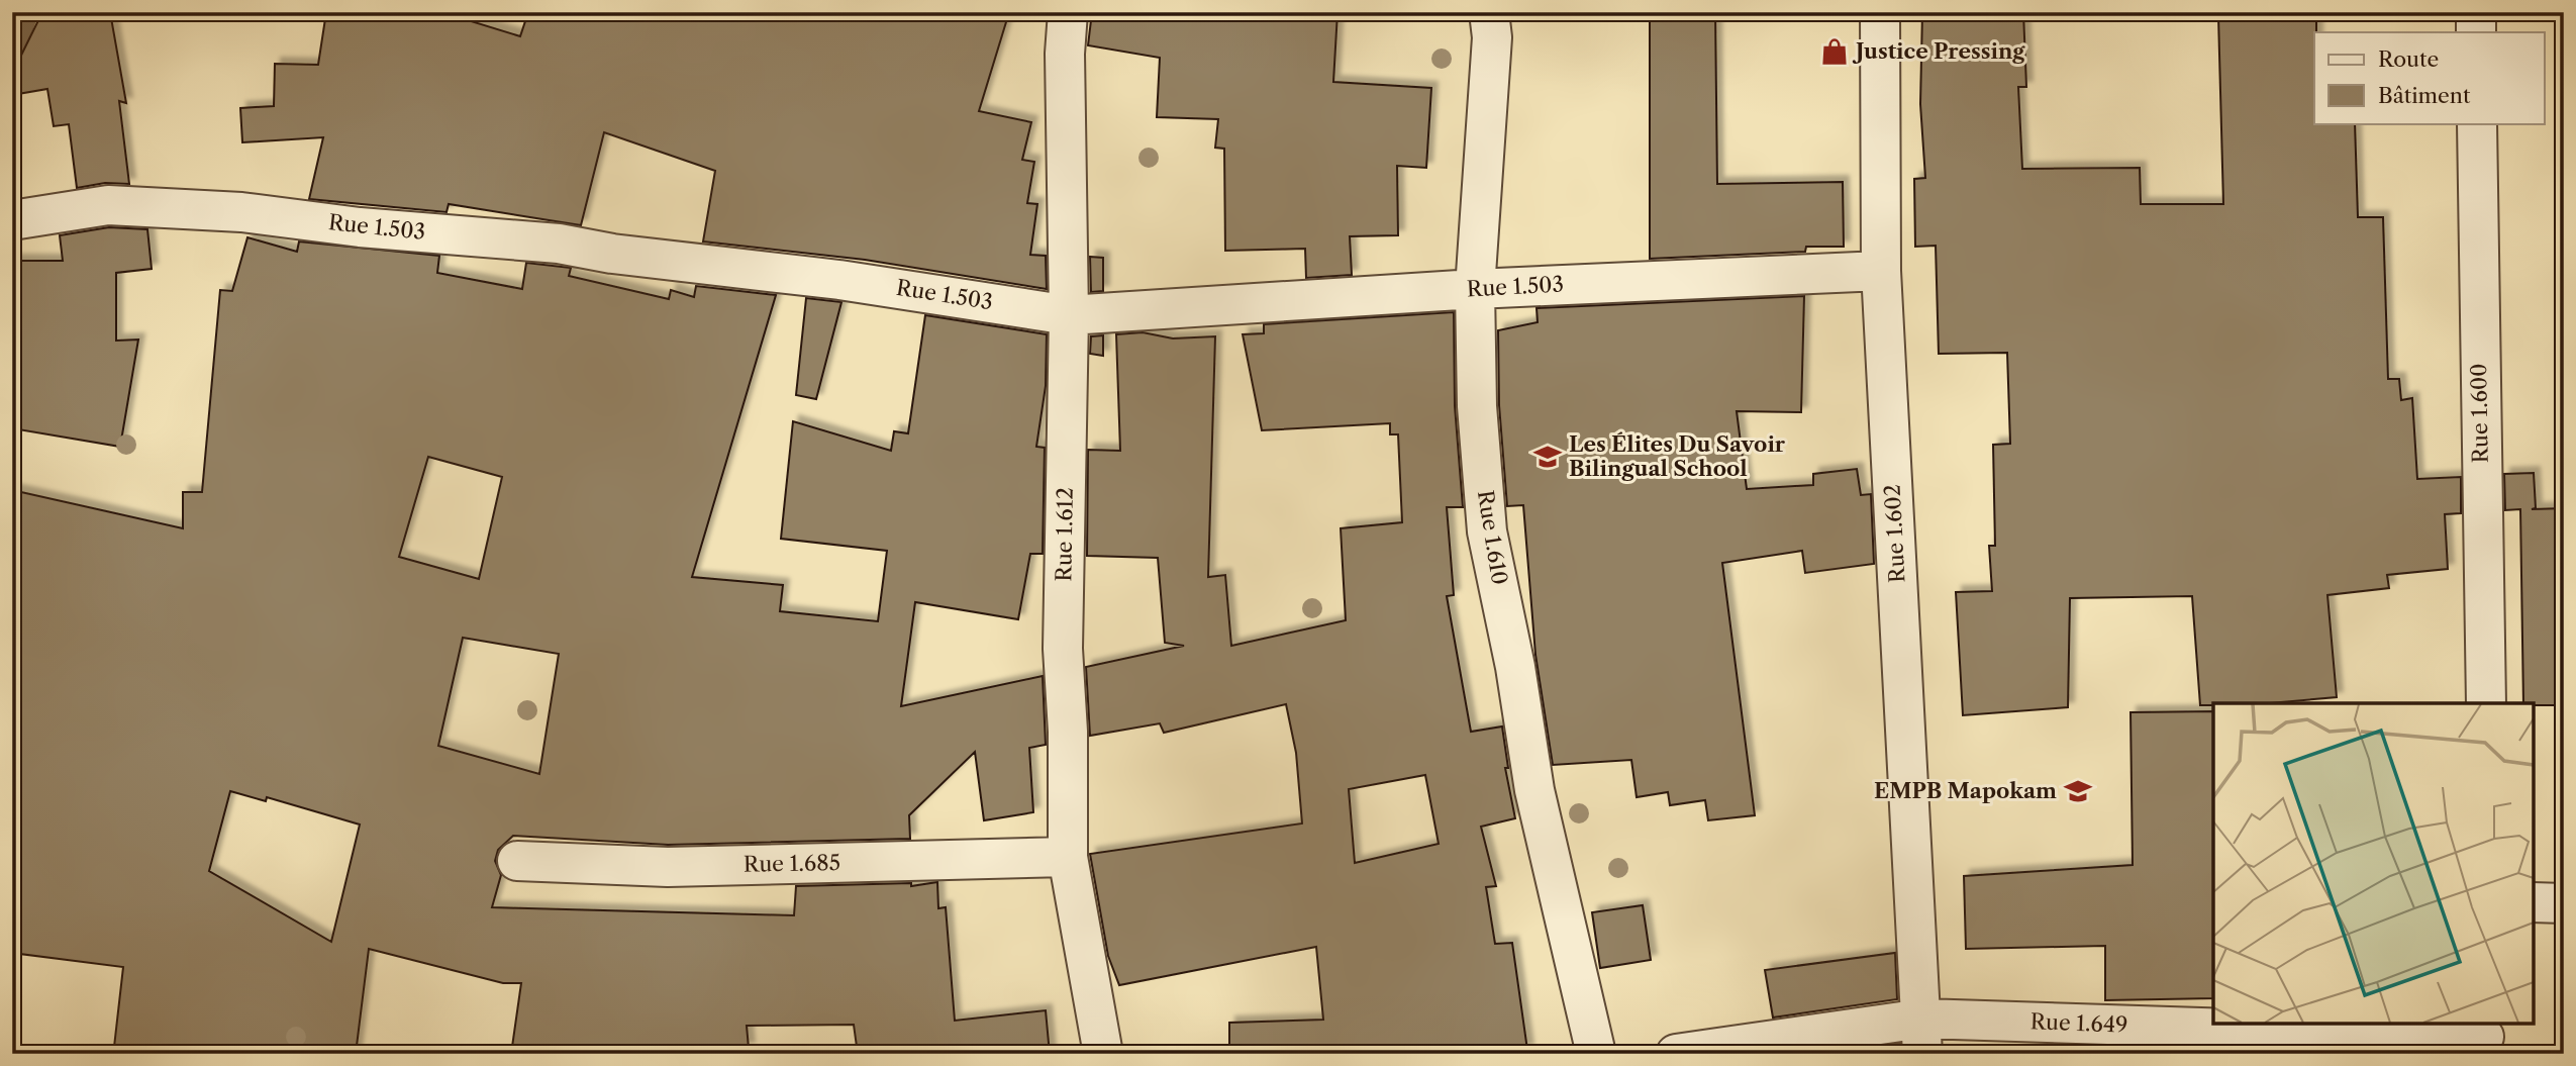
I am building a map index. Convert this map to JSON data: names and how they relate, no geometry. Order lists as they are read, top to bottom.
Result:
{
  "streets": {
    "street": [
      "Rue 1.503",
      "Rue 1.600",
      "Rue 1.602",
      "Rue 1.612",
      "Rue 1.610",
      "Rue 1.685",
      "Rue 1.649"
    ]
  },
  "crossings": [
    ["Rue 1.503", "Rue 1.602"],
    ["Rue 1.503", "Rue 1.612"],
    ["Rue 1.503", "Rue 1.610"],
    ["Rue 1.602", "Rue 1.649"],
    ["Rue 1.612", "Rue 1.685"]
  ],
  "places": {
    "shop": ["Justice Pressing"],
    "school or university": ["Les Élites Du Savoir Bilingual School", "EMPB Mapokam"]
  },
  "legend": ["Route", "Bâtiment"]
}
